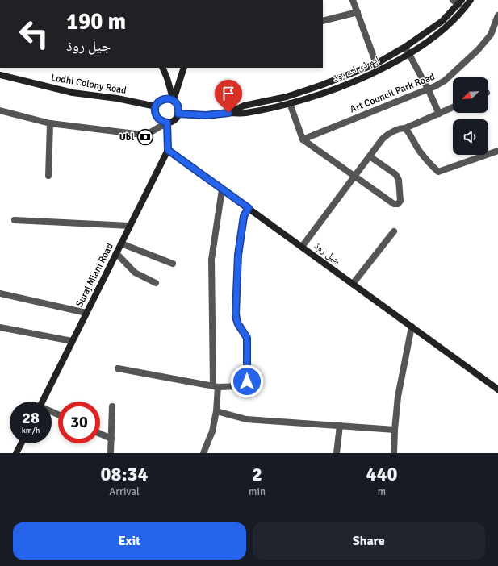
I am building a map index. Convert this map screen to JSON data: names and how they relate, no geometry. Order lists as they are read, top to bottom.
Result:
{
  "streets": {
    "main road": [
      "ایم ڈی اے روڈ",
      "Lodhi Colony Road",
      "جیل روڈ",
      "Suraj Miani Road"
    ],
    "street": ["Art Council Park Road"]
  },
  "crossings": [
    ["ایم ڈی اے روڈ", "Lodhi Colony Road"],
    ["جیل روڈ", "Suraj Miani Road"]
  ],
  "places": {
    "bank": ["Ubl"]
  },
  "north": "bottom left",
  "page": {
    "turn": ["190 m", "جیل روڈ"],
    "speed": "28 km/h",
    "limit": "30",
    "eta": [
      "08:34",
      "Arrival",
      "2",
      "min",
      "440",
      "m"
    ],
    "buttons": ["Exit", "Share"]
  }
}
